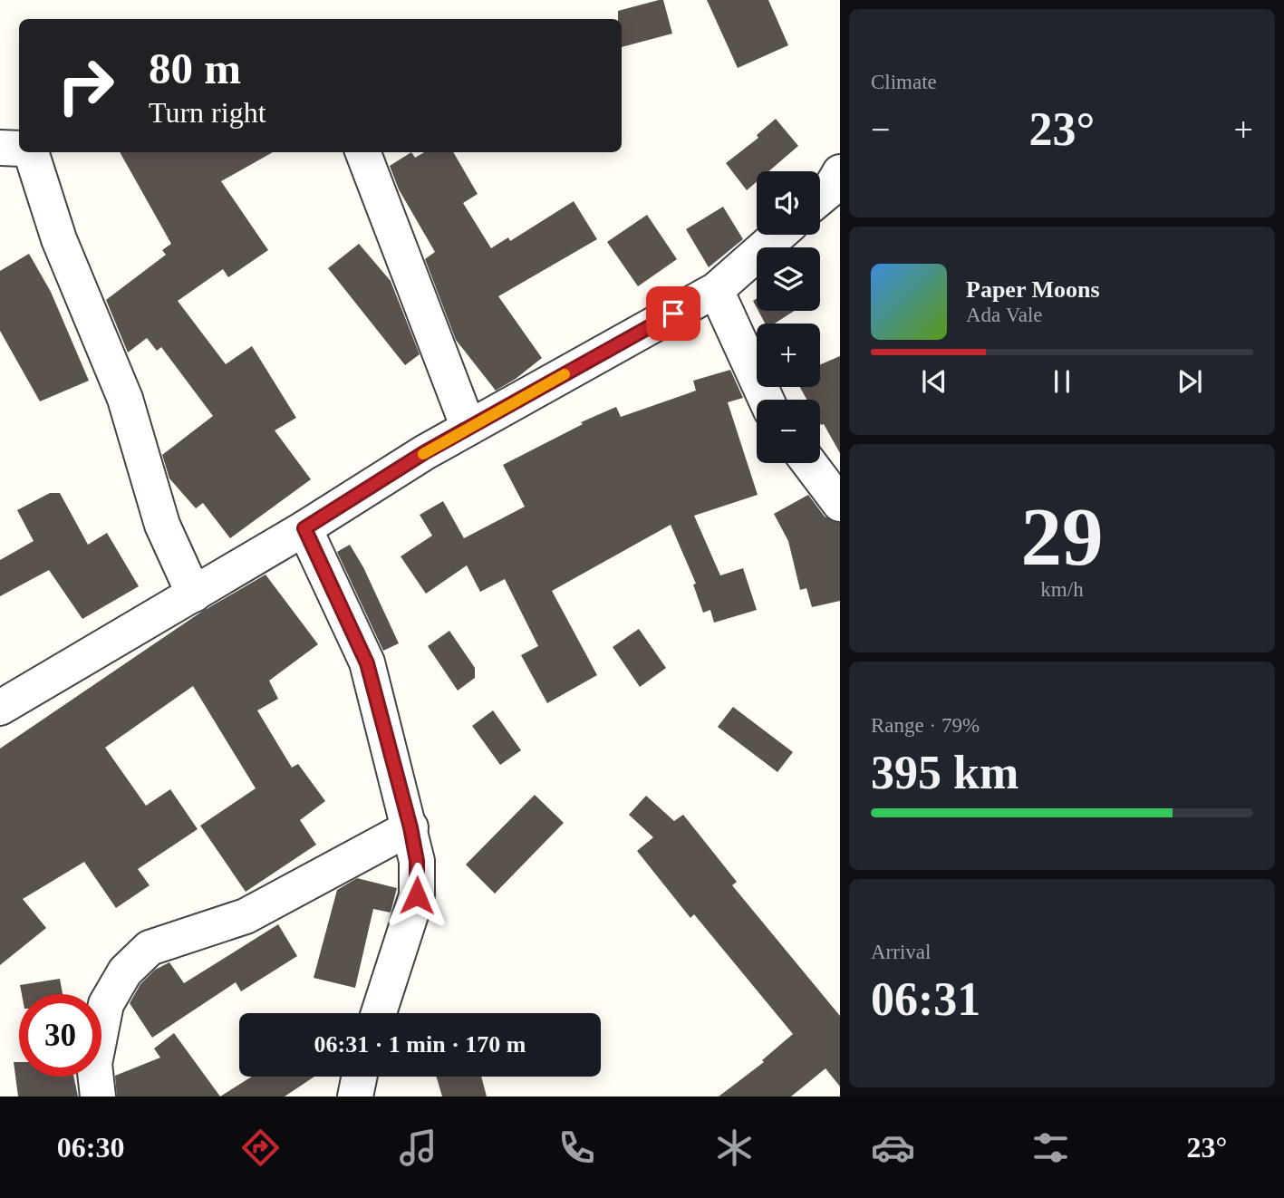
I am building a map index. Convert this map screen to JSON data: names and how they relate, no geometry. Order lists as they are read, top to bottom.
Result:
{
  "page": {
    "tile": [
      "Climate",
      ["29", "km/h"],
      ["Range · 79%", "395 km"],
      ["Arrival", "06:31"]
    ],
    "turn": ["80 m", "Turn right"],
    "heat": ["−", "23°", "+"],
    "map_buttons": ["+", "−"],
    "song": ["Paper Moons", "Ada Vale"],
    "limit": "30",
    "trip": "06:31 · 1 min · 170 m",
    "tabs": ["06:30", "23°"]
  }
}
